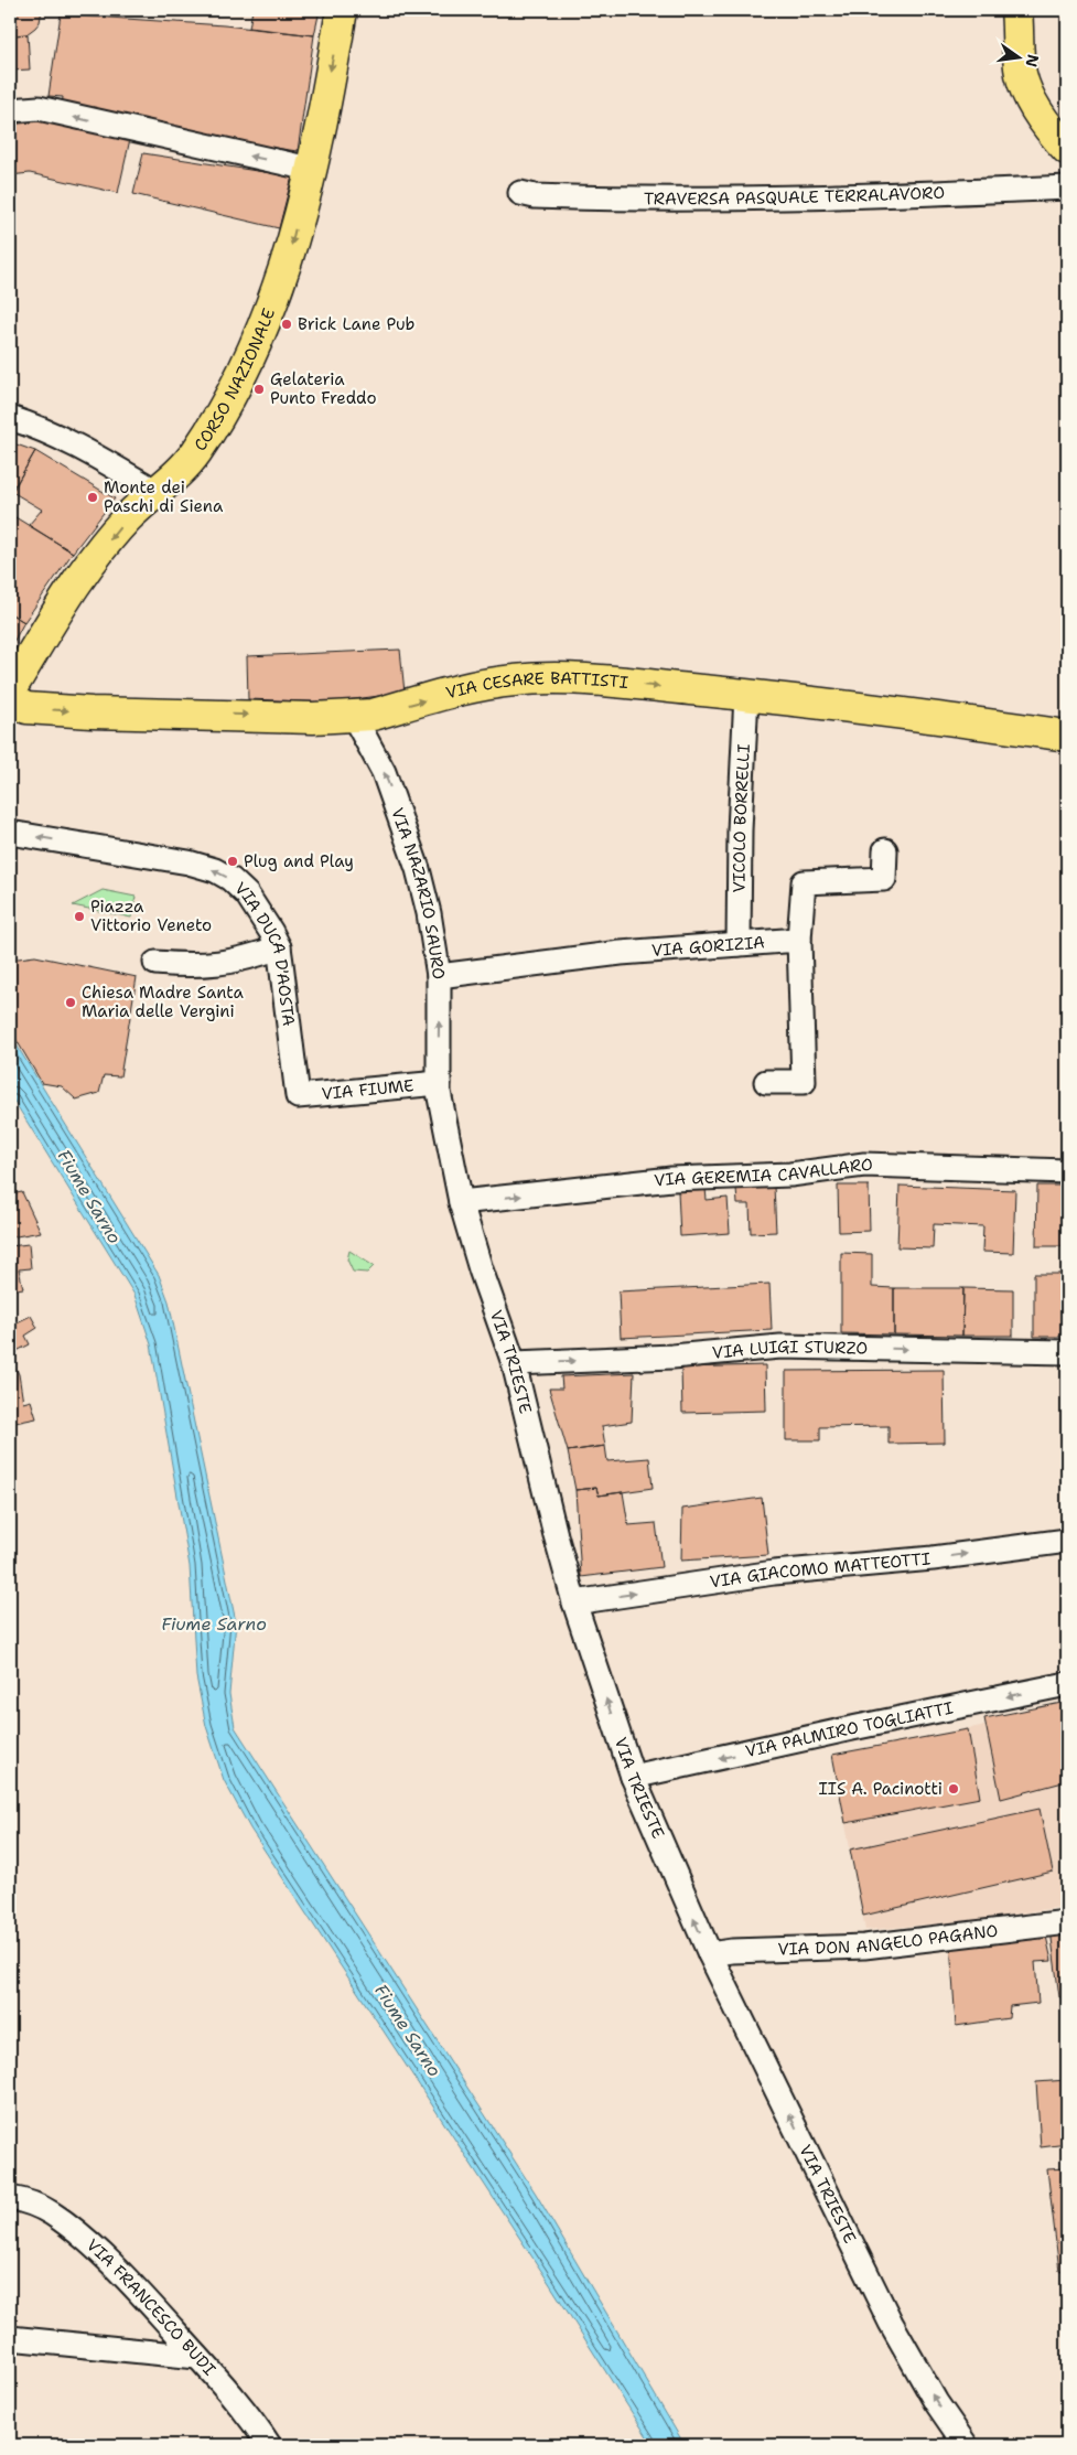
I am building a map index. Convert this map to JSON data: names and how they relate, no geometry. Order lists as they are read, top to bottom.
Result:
{
  "streets": {
    "main road": ["CORSO NAZIONALE", "VIA CESARE BATTISTI"],
    "street": [
      "TRAVERSA PASQUALE TERRALAVORO",
      "VICOLO BORRELLI",
      "VIA NAZARIO SAURO",
      "VIA GORIZIA",
      "VIA DUCA D'AOSTA",
      "VIA FIUME",
      "VIA GEREMIA CAVALLARO",
      "VIA LUIGI STURZO",
      "VIA TRIESTE",
      "VIA GIACOMO MATTEOTTI",
      "VIA PALMIRO TOGLIATTI",
      "VIA DON ANGELO PAGANO",
      "VIA FRANCESCO BUDI"
    ]
  },
  "crossings": [
    ["VIA CESARE BATTISTI", "VICOLO BORRELLI"],
    ["VIA CESARE BATTISTI", "VIA NAZARIO SAURO"],
    ["VICOLO BORRELLI", "VIA GORIZIA"],
    ["VIA NAZARIO SAURO", "VIA GORIZIA"],
    ["VIA NAZARIO SAURO", "VIA FIUME"],
    ["VIA NAZARIO SAURO", "VIA TRIESTE"],
    ["VIA DUCA D'AOSTA", "VIA FIUME"],
    ["VIA FIUME", "VIA TRIESTE"],
    ["VIA GEREMIA CAVALLARO", "VIA TRIESTE"],
    ["VIA LUIGI STURZO", "VIA TRIESTE"],
    ["VIA TRIESTE", "VIA GIACOMO MATTEOTTI"],
    ["VIA TRIESTE", "VIA PALMIRO TOGLIATTI"],
    ["VIA TRIESTE", "VIA DON ANGELO PAGANO"]
  ],
  "one_way": [
    "CORSO NAZIONALE",
    "VIA CESARE BATTISTI",
    "VIA NAZARIO SAURO",
    "VIA DUCA D'AOSTA",
    "VIA GEREMIA CAVALLARO",
    "VIA LUIGI STURZO",
    "VIA TRIESTE",
    "VIA GIACOMO MATTEOTTI",
    "VIA PALMIRO TOGLIATTI"
  ],
  "water": ["Fiume Sarno"],
  "places": [
    "Brick Lane Pub",
    "Gelateria Punto Freddo",
    "Monte dei Paschi di Siena",
    "Plug and Play",
    "Piazza Vittorio Veneto",
    "Chiesa Madre Santa Maria delle Vergini",
    "IIS A. Pacinotti"
  ],
  "north": "right"
}
